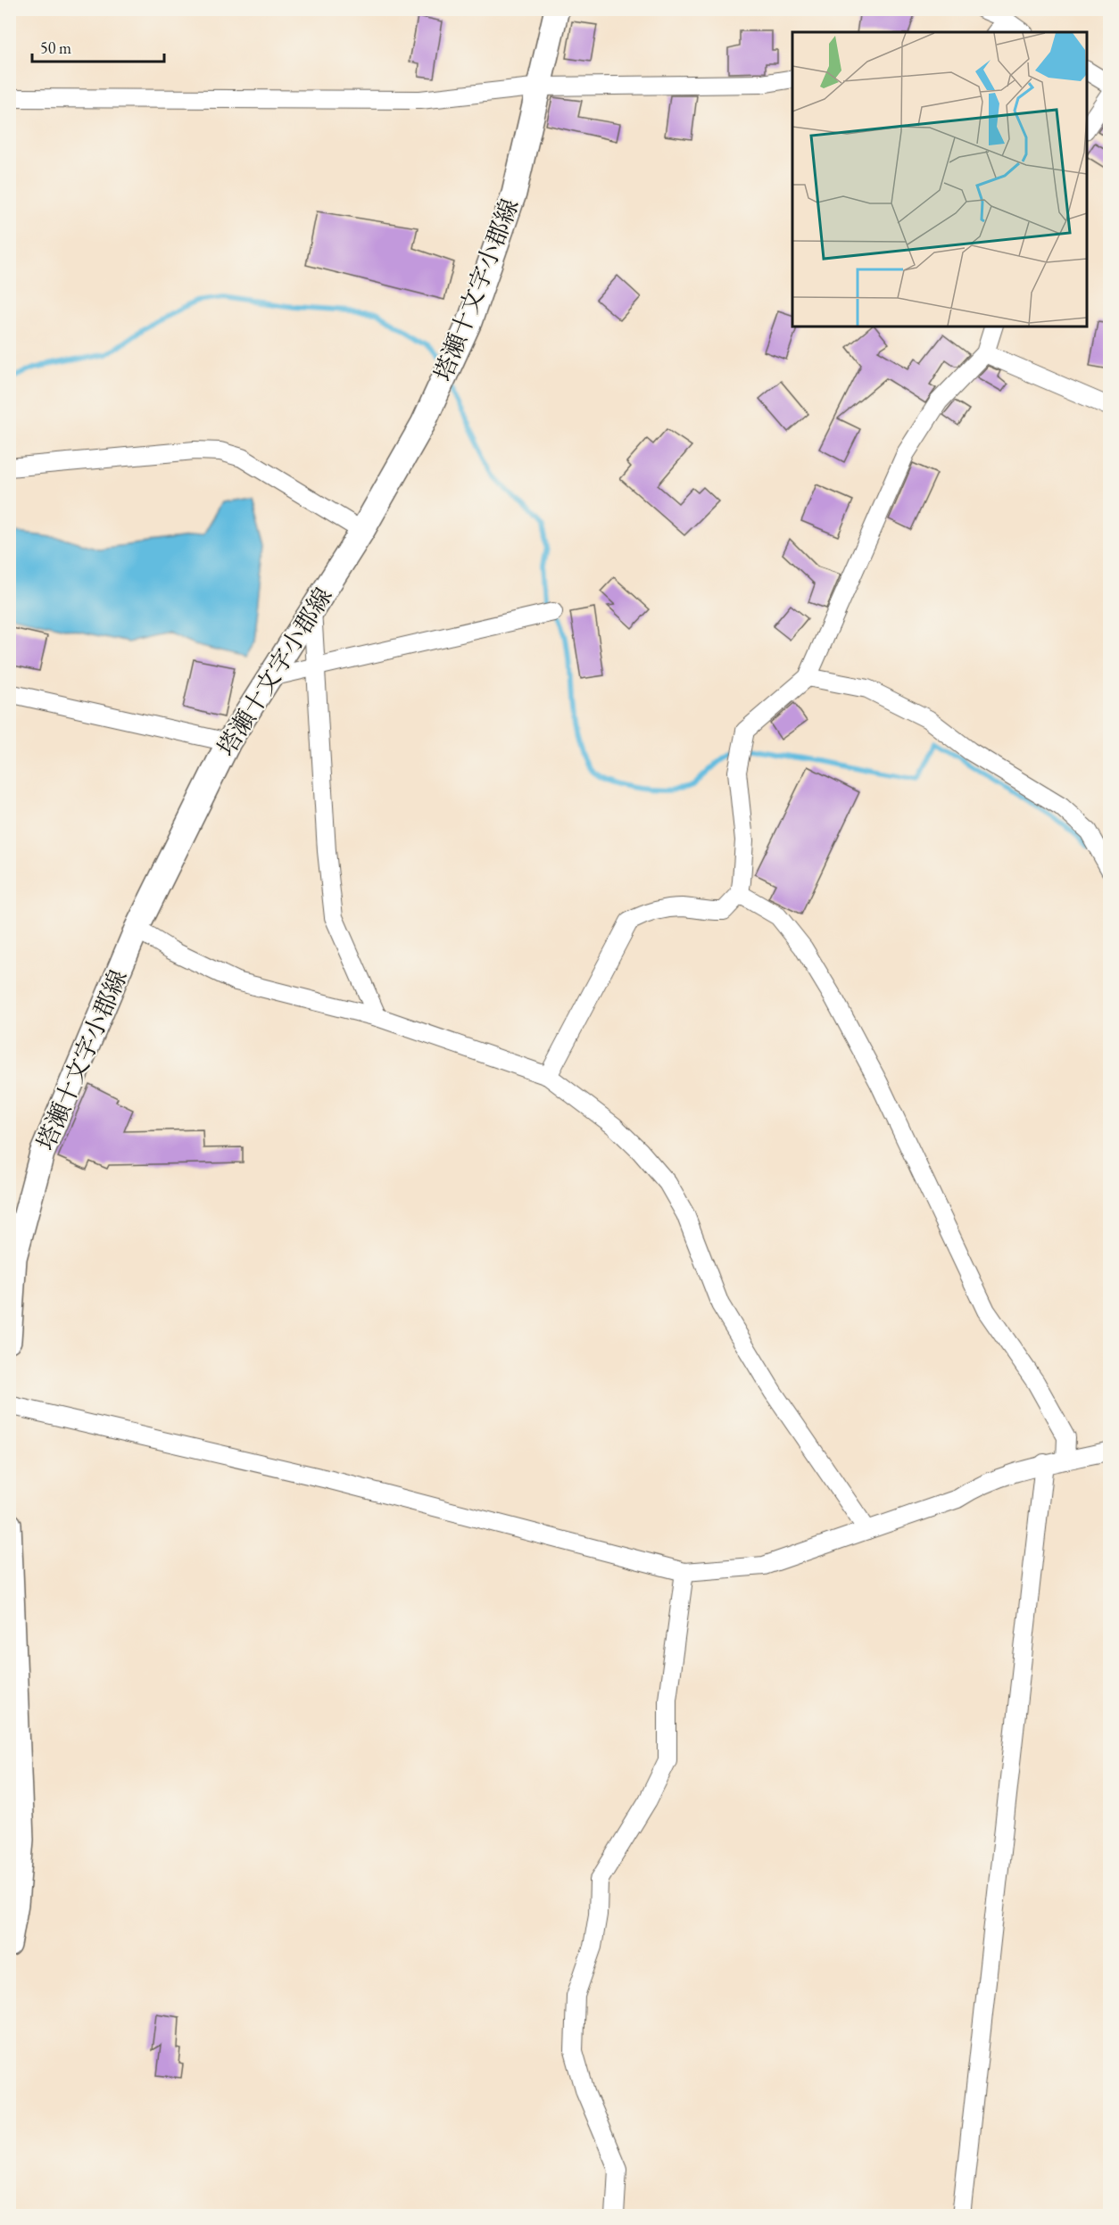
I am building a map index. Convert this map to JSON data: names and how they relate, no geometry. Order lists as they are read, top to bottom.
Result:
{
  "streets": {
    "main road": ["塔瀬十文字小郡線"]
  },
  "scale_bar": "50 m"
}
